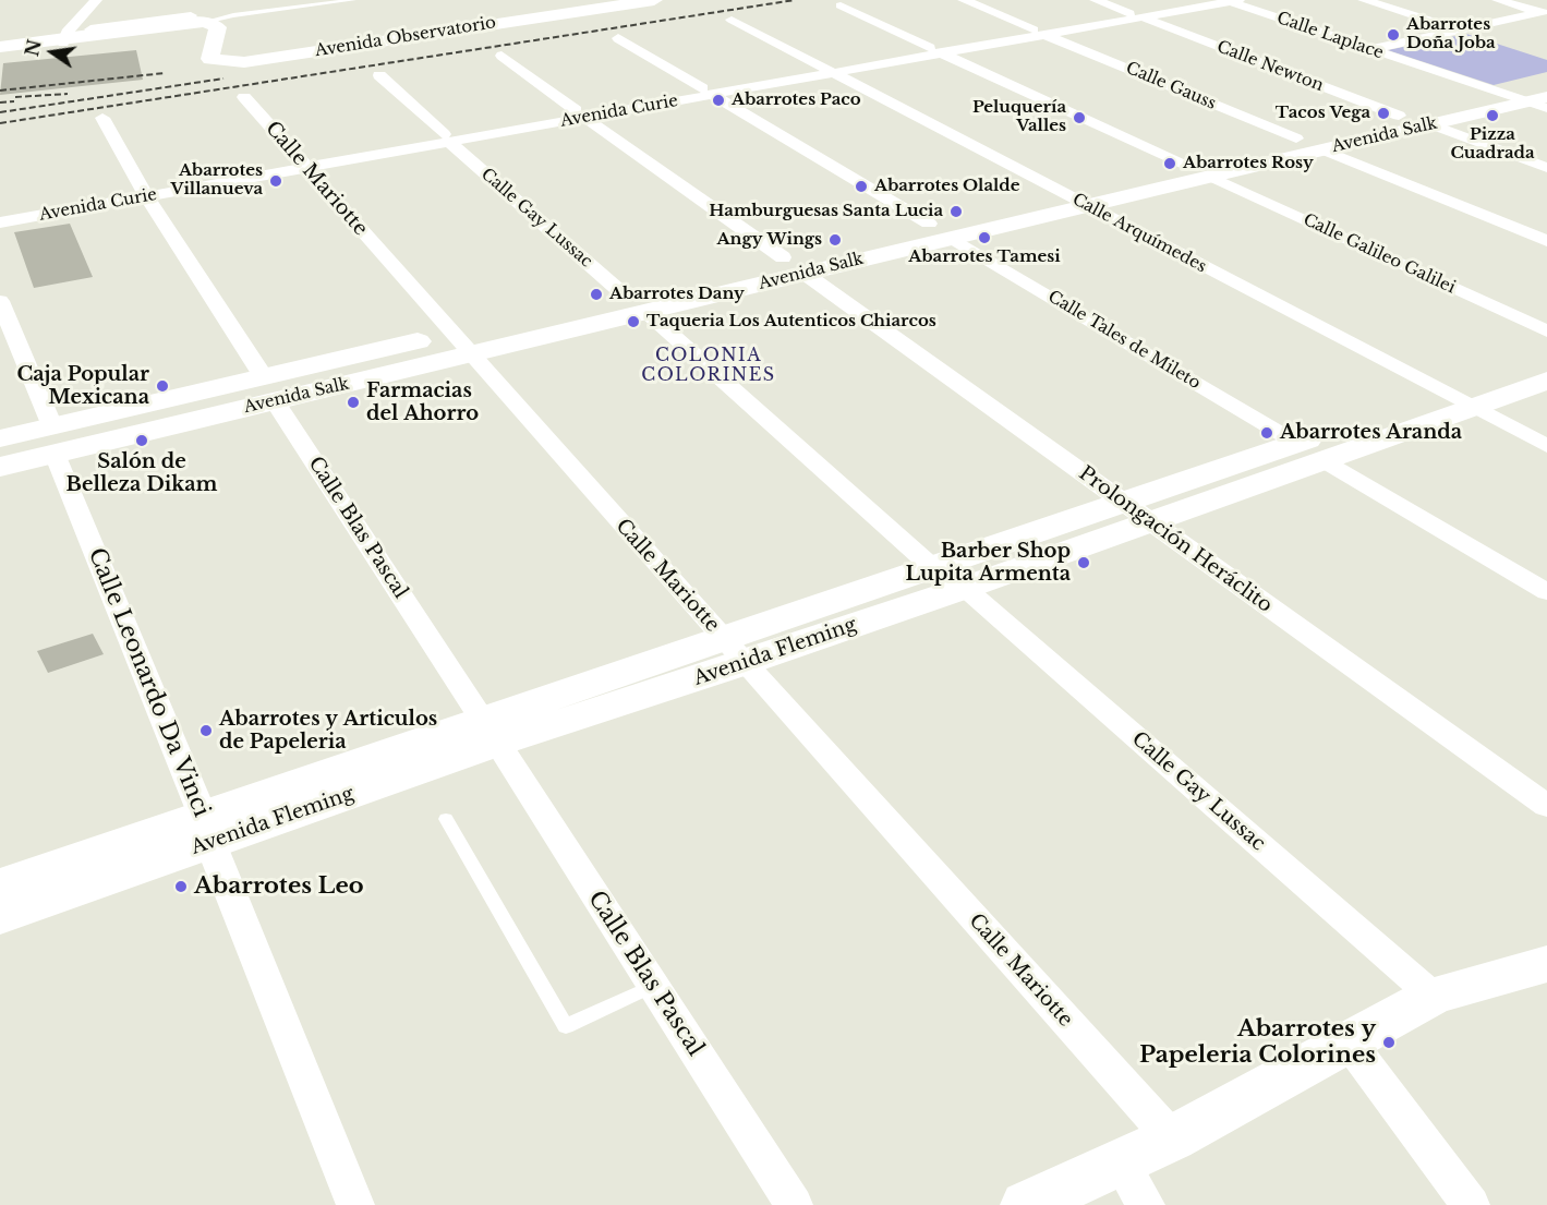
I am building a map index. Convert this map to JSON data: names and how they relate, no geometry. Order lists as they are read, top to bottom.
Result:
{
  "streets": {
    "main road": ["Avenida Observatorio", "Avenida Salk", "Avenida Fleming"],
    "street": [
      "Calle Laplace",
      "Calle Newton",
      "Calle Gauss",
      "Avenida Curie",
      "Calle Mariotte",
      "Calle Gay Lussac",
      "Calle Arquímedes",
      "Calle Galileo Galilei",
      "Calle Tales de Mileto",
      "Calle Blas Pascal",
      "Prolongación Heráclito",
      "Calle Leonardo Da Vinci"
    ]
  },
  "crossings": [
    ["Calle Laplace", "Avenida Curie"],
    ["Calle Laplace", "Avenida Salk"],
    ["Calle Newton", "Avenida Curie"],
    ["Calle Newton", "Avenida Salk"],
    ["Calle Gauss", "Avenida Curie"],
    ["Calle Gauss", "Avenida Salk"],
    ["Avenida Curie", "Calle Mariotte"],
    ["Avenida Curie", "Calle Gay Lussac"],
    ["Avenida Curie", "Calle Arquímedes"],
    ["Avenida Salk", "Calle Mariotte"],
    ["Avenida Salk", "Calle Gay Lussac"],
    ["Avenida Salk", "Calle Arquímedes"],
    ["Avenida Salk", "Calle Galileo Galilei"],
    ["Avenida Salk", "Calle Tales de Mileto"],
    ["Avenida Salk", "Calle Blas Pascal"],
    ["Avenida Salk", "Prolongación Heráclito"],
    ["Avenida Salk", "Calle Leonardo Da Vinci"],
    ["Calle Mariotte", "Avenida Fleming"],
    ["Calle Gay Lussac", "Avenida Fleming"],
    ["Calle Arquímedes", "Avenida Fleming"],
    ["Calle Tales de Mileto", "Avenida Fleming"],
    ["Calle Blas Pascal", "Avenida Fleming"],
    ["Prolongación Heráclito", "Avenida Fleming"],
    ["Avenida Fleming", "Calle Leonardo Da Vinci"]
  ],
  "districts": ["COLONIA COLORINES"],
  "places": [
    "Abarrotes Doña Joba",
    "Abarrotes Paco",
    "Tacos Vega",
    "Pizza Cuadrada",
    "Peluquería Valles",
    "Abarrotes Rosy",
    "Abarrotes Villanueva",
    "Abarrotes Olalde",
    "Hamburguesas Santa Lucia",
    "Abarrotes Tamesi",
    "Angy Wings",
    "Abarrotes Dany",
    "Taqueria Los Autenticos Chiarcos",
    "Caja Popular Mexicana",
    "Farmacias del Ahorro",
    "Abarrotes Aranda",
    "Salón de Belleza Dikam",
    "Barber Shop Lupita Armenta",
    "Abarrotes y Articulos de Papeleria",
    "Abarrotes Leo",
    "Abarrotes y Papeleria Colorines"
  ],
  "north": "left"
}
